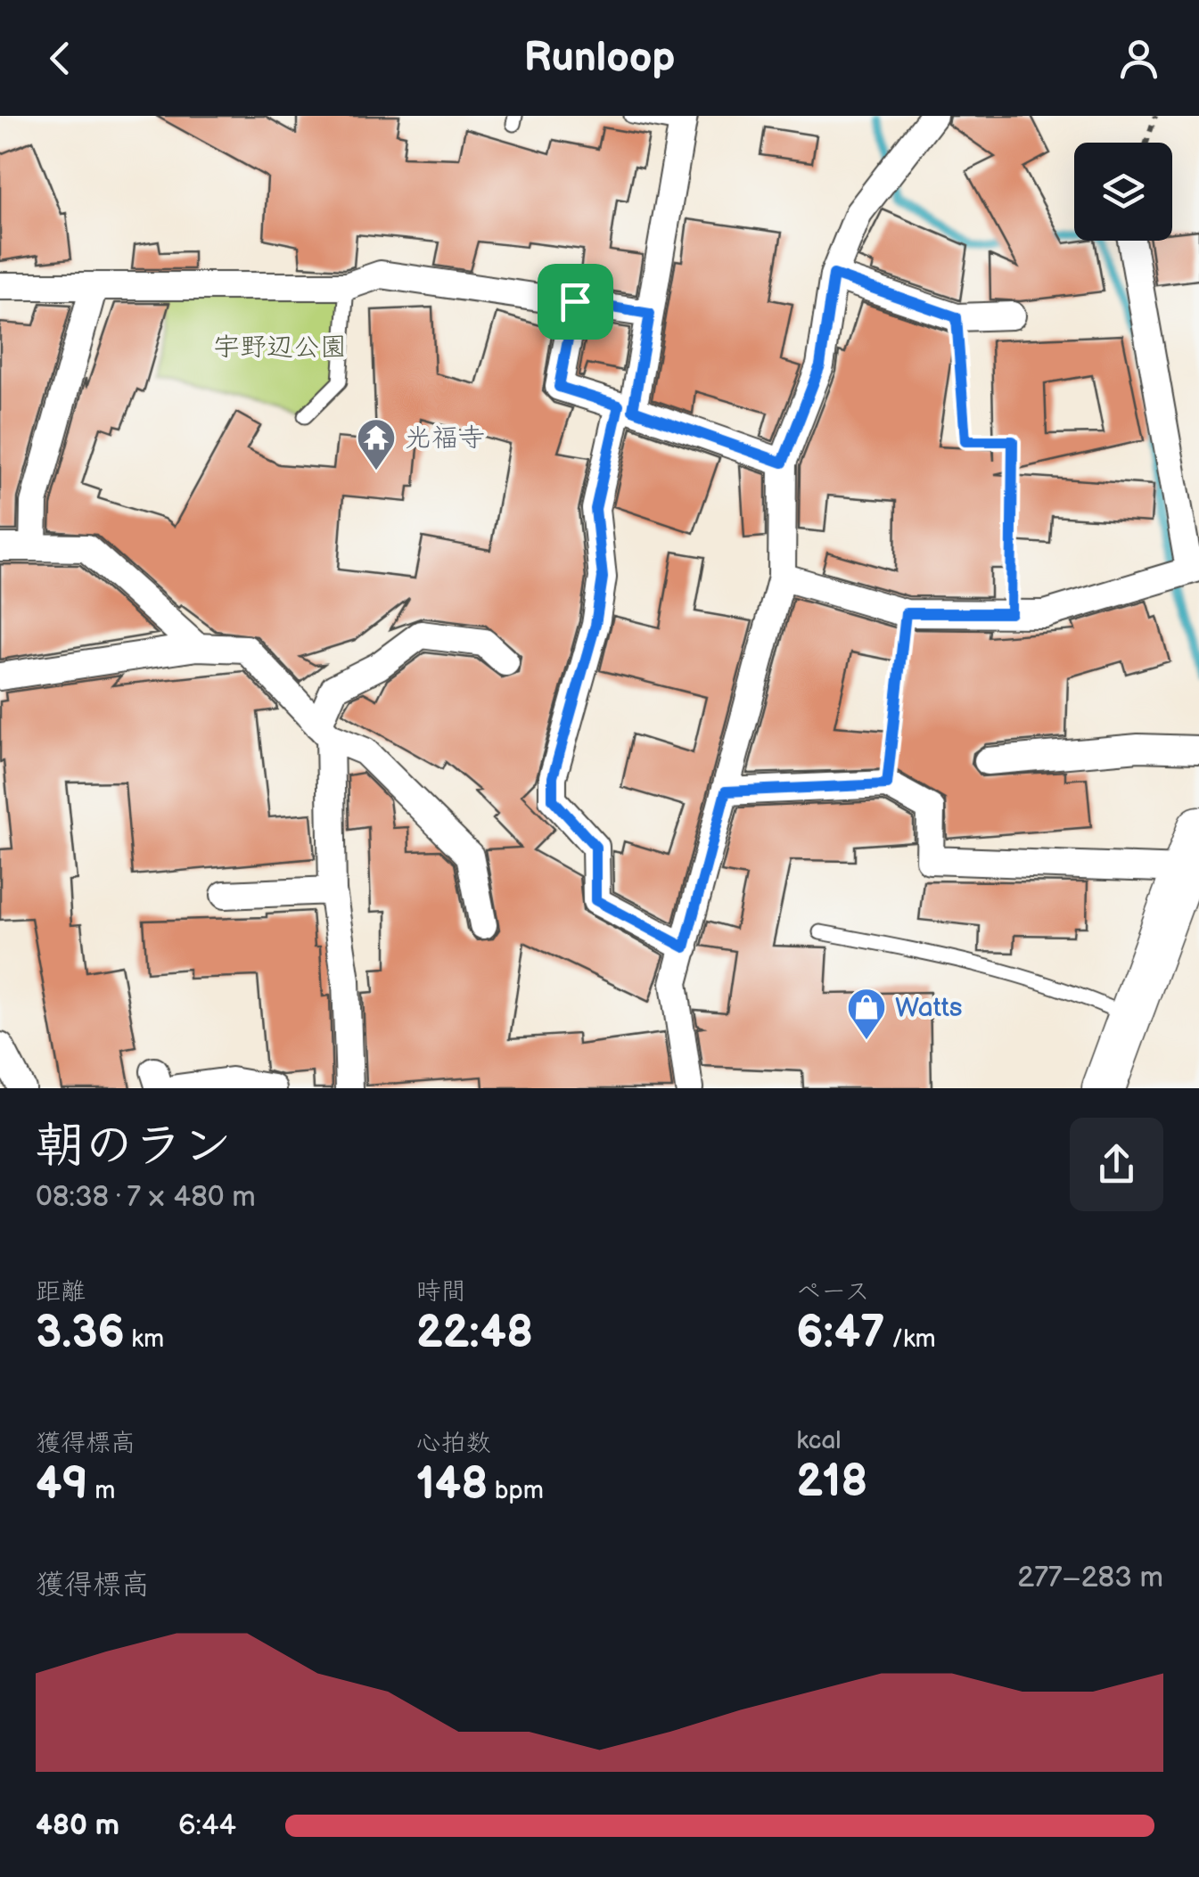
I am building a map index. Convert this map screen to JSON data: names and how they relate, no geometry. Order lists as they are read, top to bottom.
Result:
{
  "parks": ["宇野辺公園"],
  "places": {
    "temple": ["光福寺"],
    "shop": ["Watts"]
  },
  "page": {
    "header": "Runloop",
    "heading": ["朝のラン", "08:38 · 7 × 480 m"],
    "stats": [
      ["距離", "3.36 km"],
      ["時間", "22:48"],
      ["ペース", "6:47 /km"],
      ["獲得標高", "49 m"],
      ["心拍数", "148 bpm"],
      ["kcal", "218"]
    ],
    "chart": ["獲得標高", "277–283 m"],
    "list": [
      {
        "name": "480 m",
        "note": "6:44"
      }
    ]
  }
}
